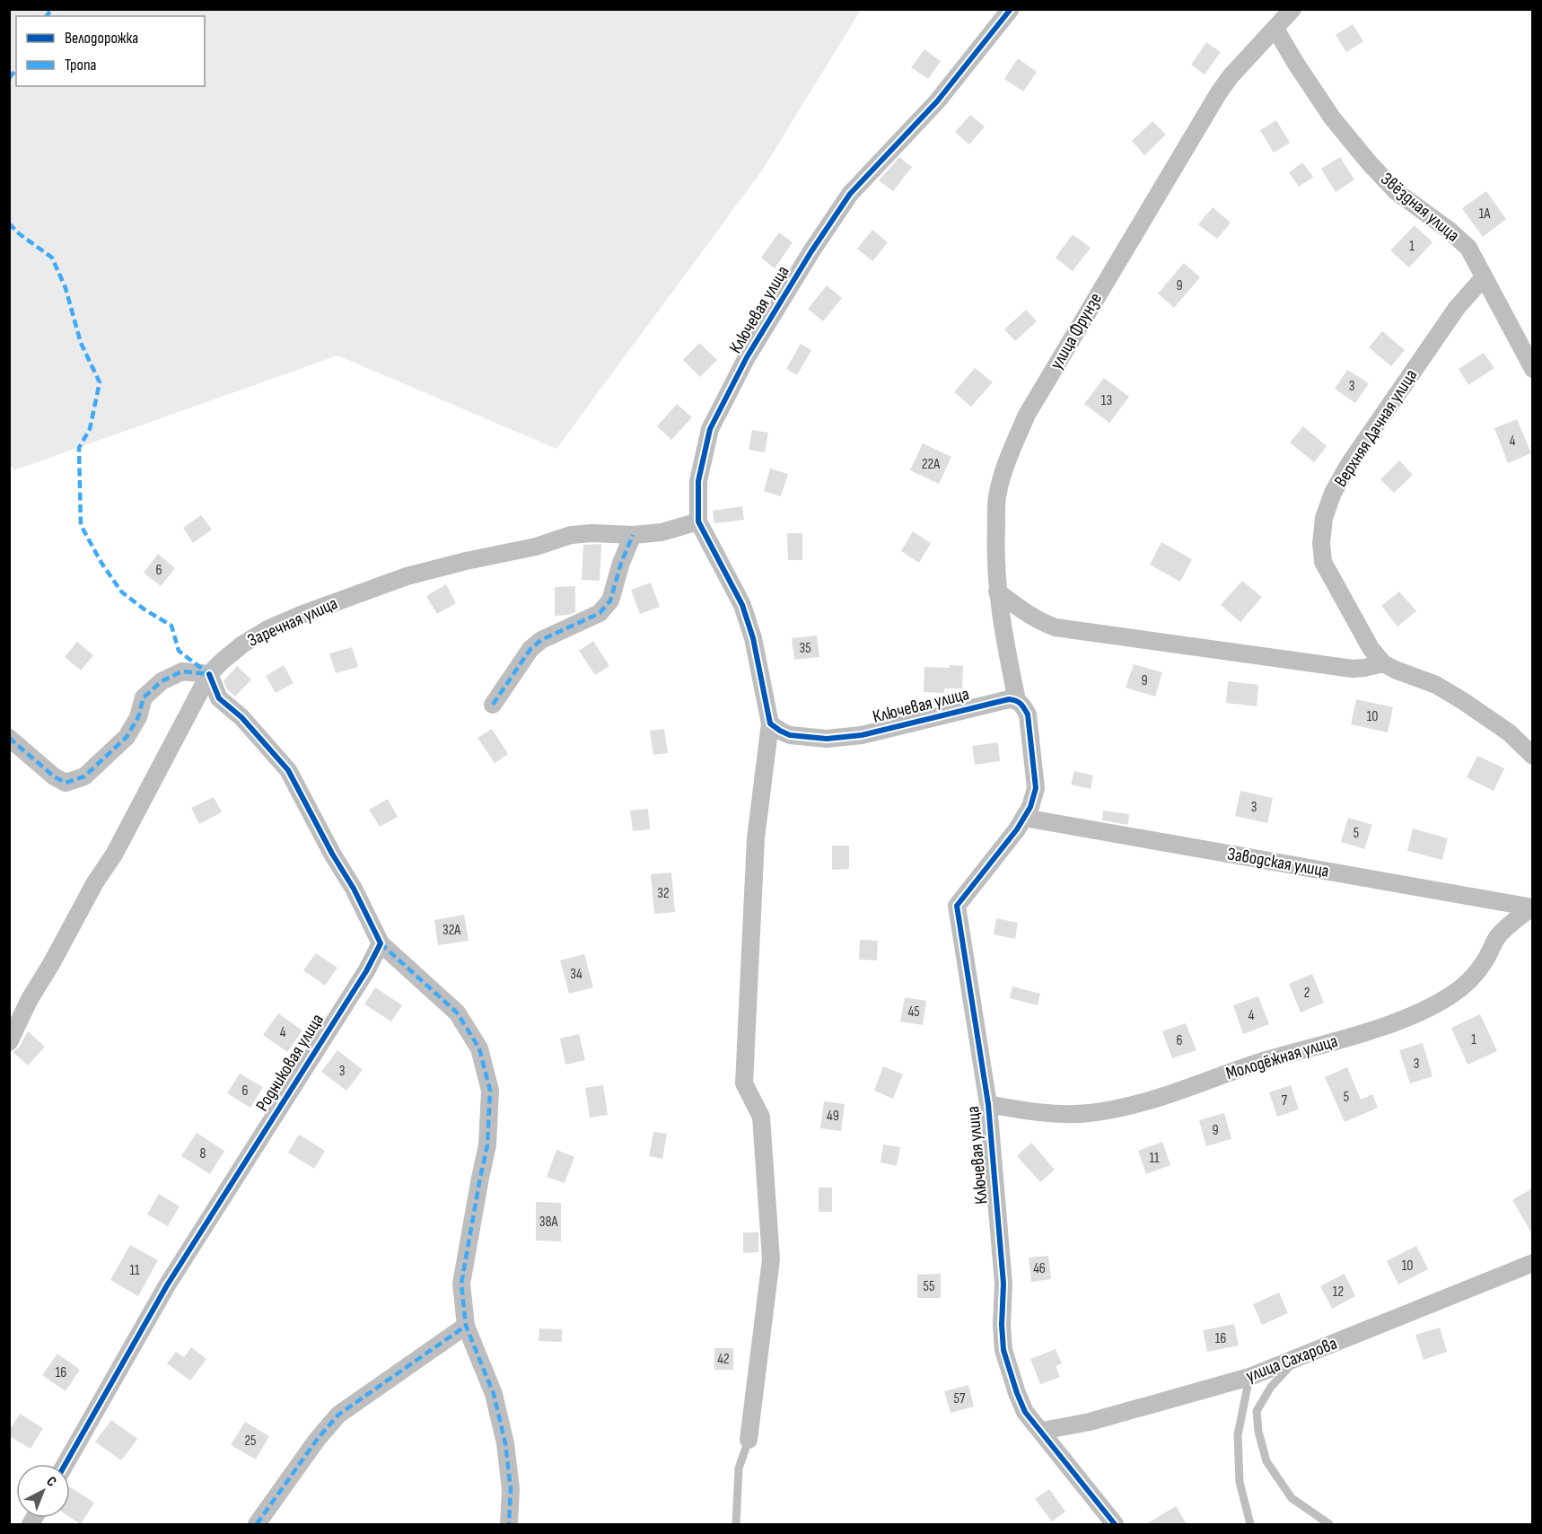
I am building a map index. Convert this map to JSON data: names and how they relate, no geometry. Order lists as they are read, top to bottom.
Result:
{
  "streets": {
    "street": [
      "Звёздная улица",
      "Ключевая улица",
      "улица Фрунзе",
      "Верхняя Дачная улица",
      "Заречная улица",
      "Заводская улица",
      "Молодёжная улица",
      "Родниковая улица",
      "улица Сахарова"
    ]
  },
  "crossings": [
    ["Звёздная улица", "улица Фрунзе"],
    ["Звёздная улица", "Верхняя Дачная улица"],
    ["Ключевая улица", "улица Фрунзе"],
    ["Ключевая улица", "Заречная улица"],
    ["Ключевая улица", "Заводская улица"],
    ["Ключевая улица", "Молодёжная улица"],
    ["Ключевая улица", "улица Сахарова"],
    ["Заводская улица", "Молодёжная улица"]
  ],
  "house_numbers": [
    "1А",
    "1",
    "9",
    "3",
    "13",
    "4",
    "22А",
    "6",
    "35",
    "9",
    "10",
    "3",
    "5",
    "32",
    "32А",
    "34",
    "2",
    "45",
    "4",
    "4",
    "1",
    "6",
    "3",
    "3",
    "6",
    "5",
    "7",
    "49",
    "9",
    "8",
    "11",
    "38А",
    "10",
    "46",
    "11",
    "55",
    "12",
    "16",
    "42",
    "16",
    "57",
    "25"
  ],
  "legend": ["Велодорожка", "Тропа"],
  "north": "top right"
}
